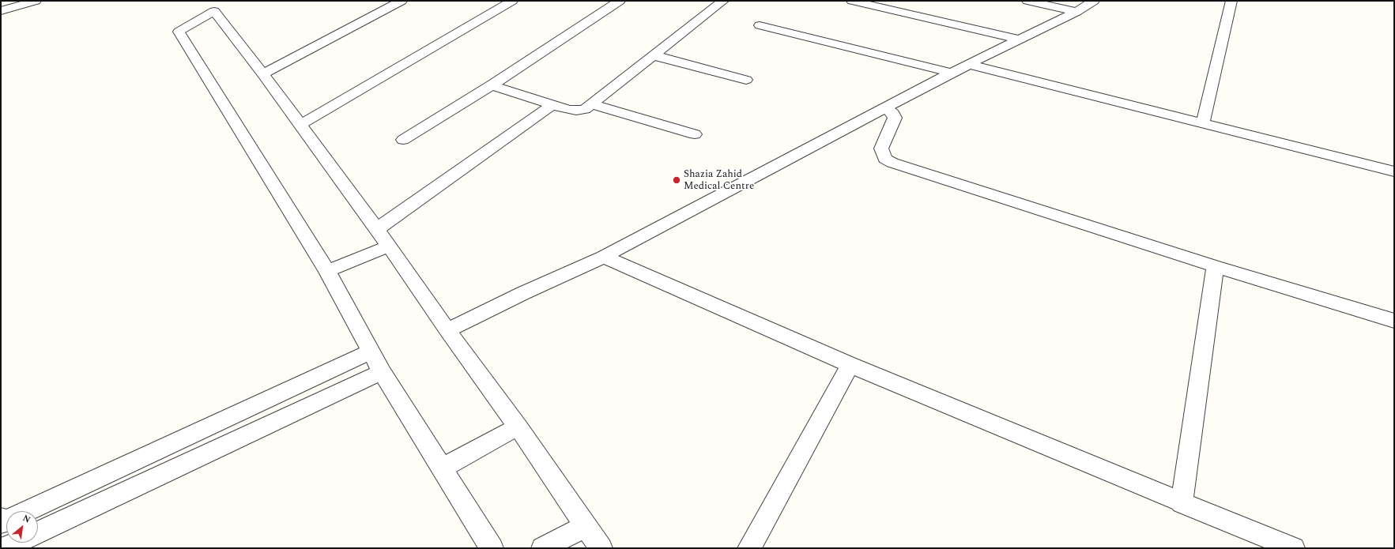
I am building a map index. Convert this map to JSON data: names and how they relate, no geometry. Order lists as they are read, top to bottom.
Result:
{
  "places": ["Shazia Zahid Medical Centre"],
  "north": "top right"
}
